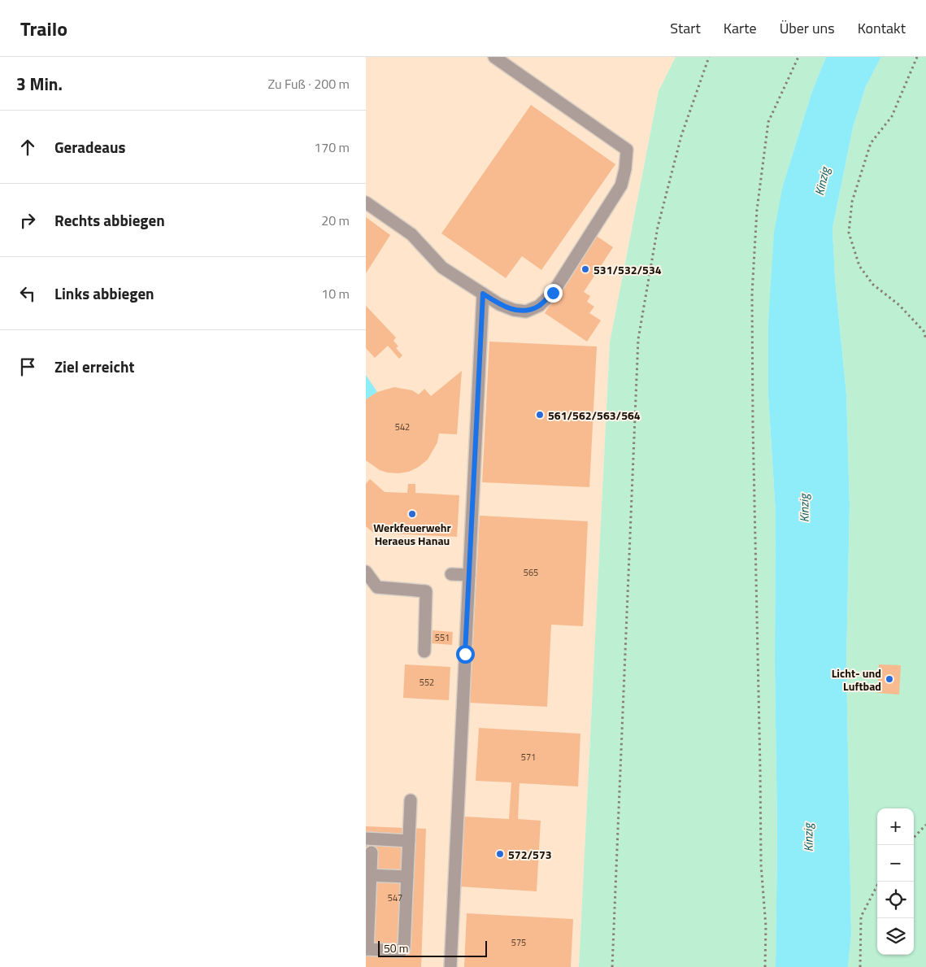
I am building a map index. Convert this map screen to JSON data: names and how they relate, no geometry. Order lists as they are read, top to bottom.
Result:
{
  "water": ["Kinzig"],
  "places": [
    "531/532/534",
    "561/562/563/564",
    "Werkfeuerwehr Heraeus Hanau",
    "Licht- und Luftbad",
    "572/573"
  ],
  "house_numbers": [
    "542",
    "565",
    "551",
    "552",
    "571",
    "547",
    "575"
  ],
  "scale_bar": "50 m",
  "page": {
    "header": "Trailo",
    "nav": [
      "Start",
      "Karte",
      "Über uns",
      "Kontakt"
    ],
    "heading": ["3 Min.", "Zu Fuß · 200 m"],
    "list": [
      ["Geradeaus", "170 m"],
      ["Rechts abbiegen", "20 m"],
      ["Links abbiegen", "10 m"],
      "Ziel erreicht"
    ],
    "map_buttons": ["+", "−"],
    "scale": "50 m"
  }
}
